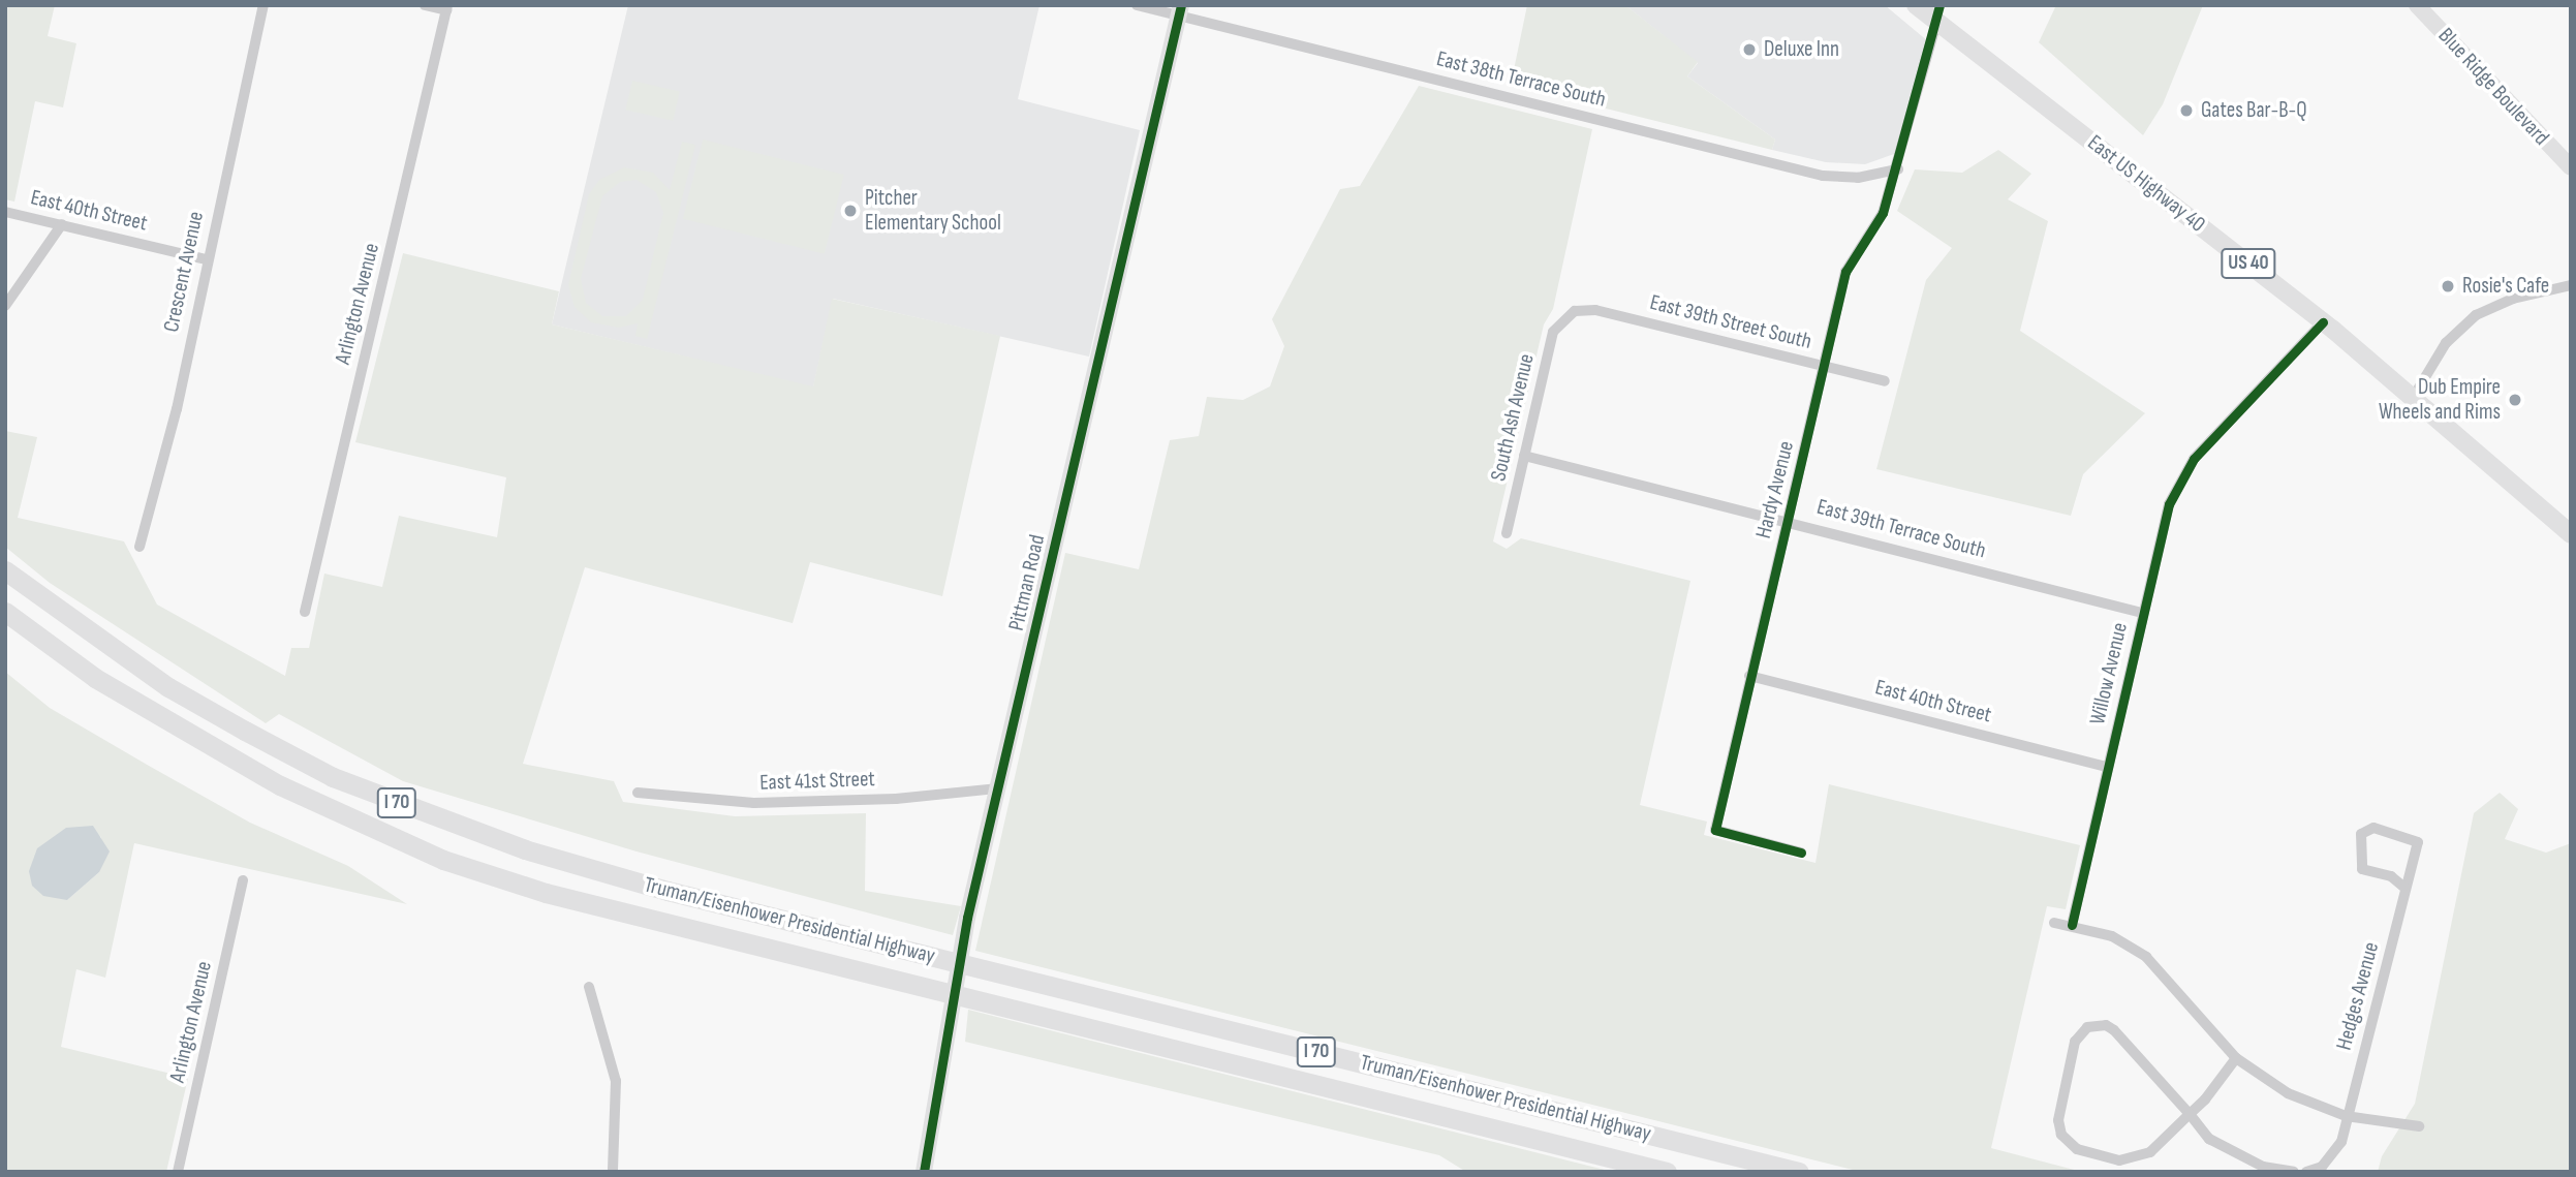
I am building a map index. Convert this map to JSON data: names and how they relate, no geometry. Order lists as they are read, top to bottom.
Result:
{
  "streets": {
    "highway": ["I 70", "Truman/Eisenhower Presidential Highway"],
    "main road": ["East US Highway 40", "US 40"],
    "street": [
      "East 38th Terrace South",
      "Blue Ridge Boulevard",
      "East 40th Street",
      "Crescent Avenue",
      "Arlington Avenue",
      "East 39th Street South",
      "South Ash Avenue",
      "Hardy Avenue",
      "East 39th Terrace South",
      "Pittman Road",
      "Willow Avenue",
      "East 41st Street",
      "Hedges Avenue"
    ]
  },
  "crossings": [
    ["East 38th Terrace South", "Hardy Avenue"],
    ["East 38th Terrace South", "Pittman Road"],
    ["East US Highway 40", "Hardy Avenue"],
    ["East US Highway 40", "Willow Avenue"],
    ["East 40th Street", "Crescent Avenue"],
    ["East 40th Street", "Hardy Avenue"],
    ["East 40th Street", "Willow Avenue"],
    ["East 39th Street South", "South Ash Avenue"],
    ["East 39th Street South", "Hardy Avenue"],
    ["South Ash Avenue", "East 39th Terrace South"],
    ["Hardy Avenue", "East 39th Terrace South"],
    ["East 39th Terrace South", "Willow Avenue"],
    ["Pittman Road", "East 41st Street"]
  ],
  "places": [
    "Deluxe Inn",
    "Gates Bar-B-Q",
    "Pitcher Elementary School",
    "Rosie's Cafe",
    "Dub Empire Wheels and Rims"
  ]
}
